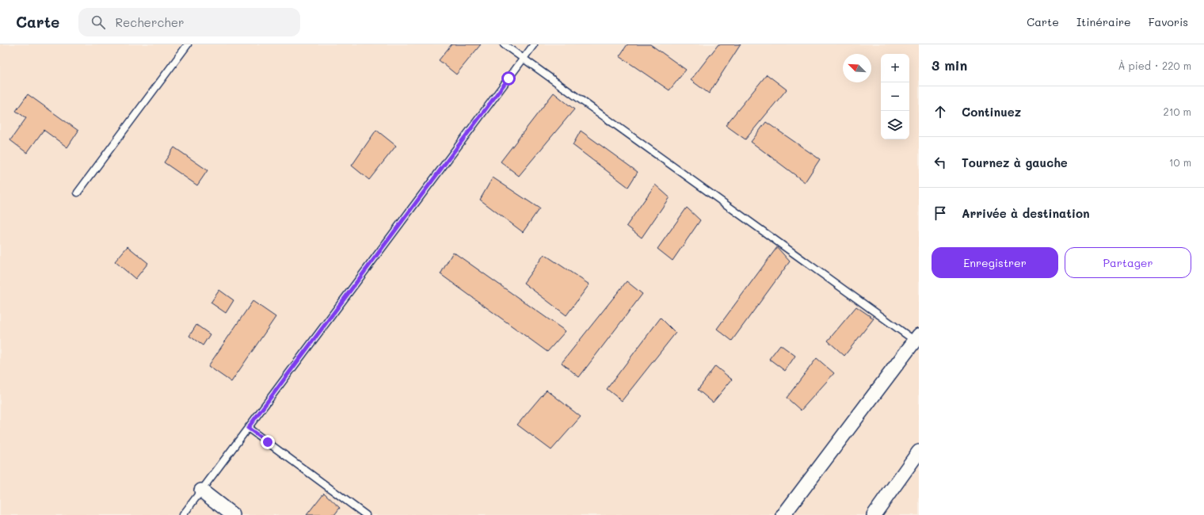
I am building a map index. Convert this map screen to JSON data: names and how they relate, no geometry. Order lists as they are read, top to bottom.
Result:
{
  "north": "top left",
  "page": {
    "header": "Carte",
    "search": "Rechercher",
    "nav": ["Carte", "Itinéraire", "Favoris"],
    "heading": ["3 min", "À pied · 220 m"],
    "map_buttons": ["+", "−"],
    "list": [
      ["Continuez", "210 m"],
      ["Tournez à gauche", "10 m"],
      "Arrivée à destination"
    ],
    "buttons": ["Enregistrer", "Partager"]
  }
}
